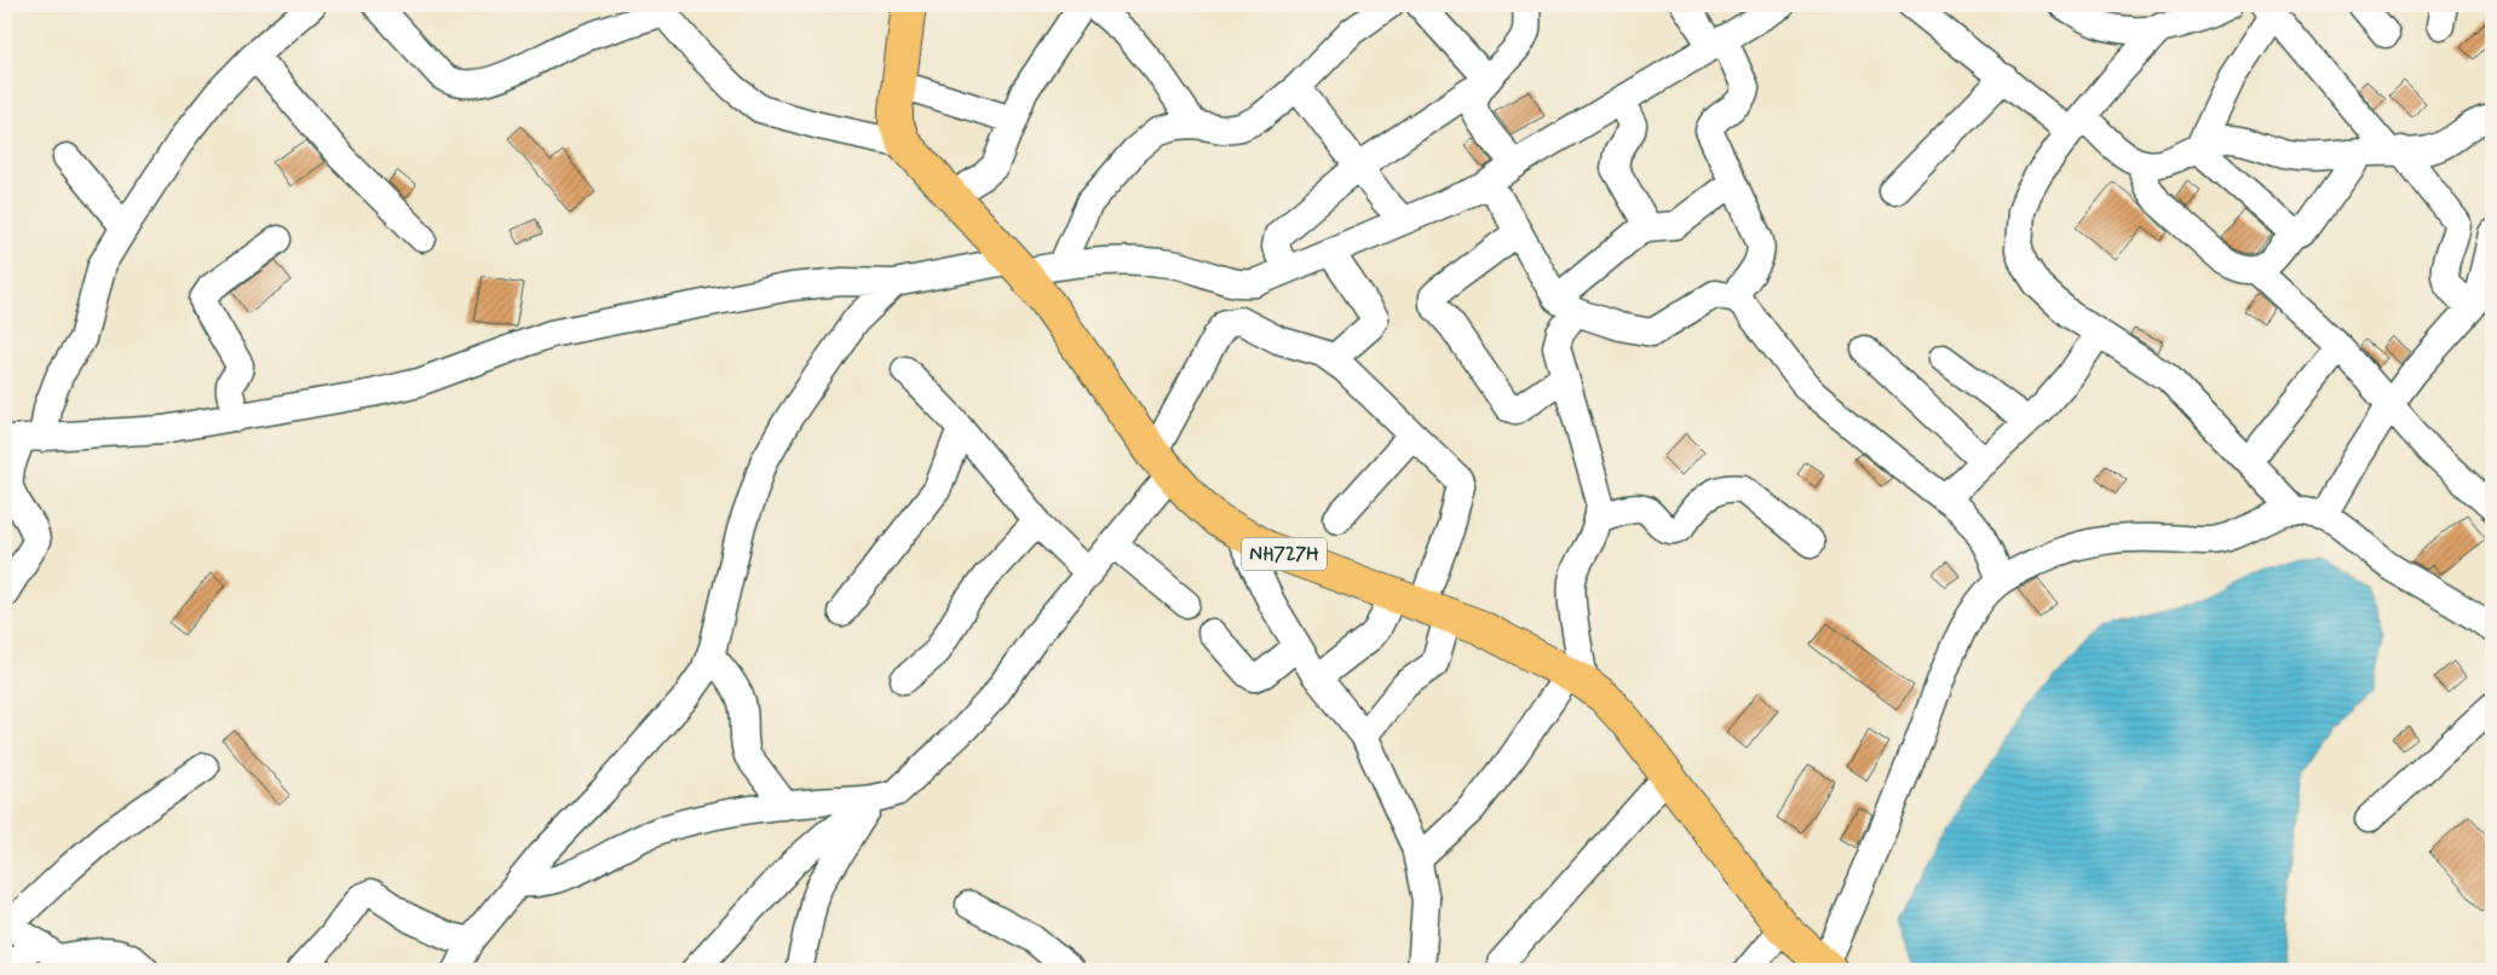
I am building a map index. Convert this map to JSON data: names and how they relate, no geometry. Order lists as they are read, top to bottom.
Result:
{
  "streets": {
    "highway": ["NH727H"]
  }
}
